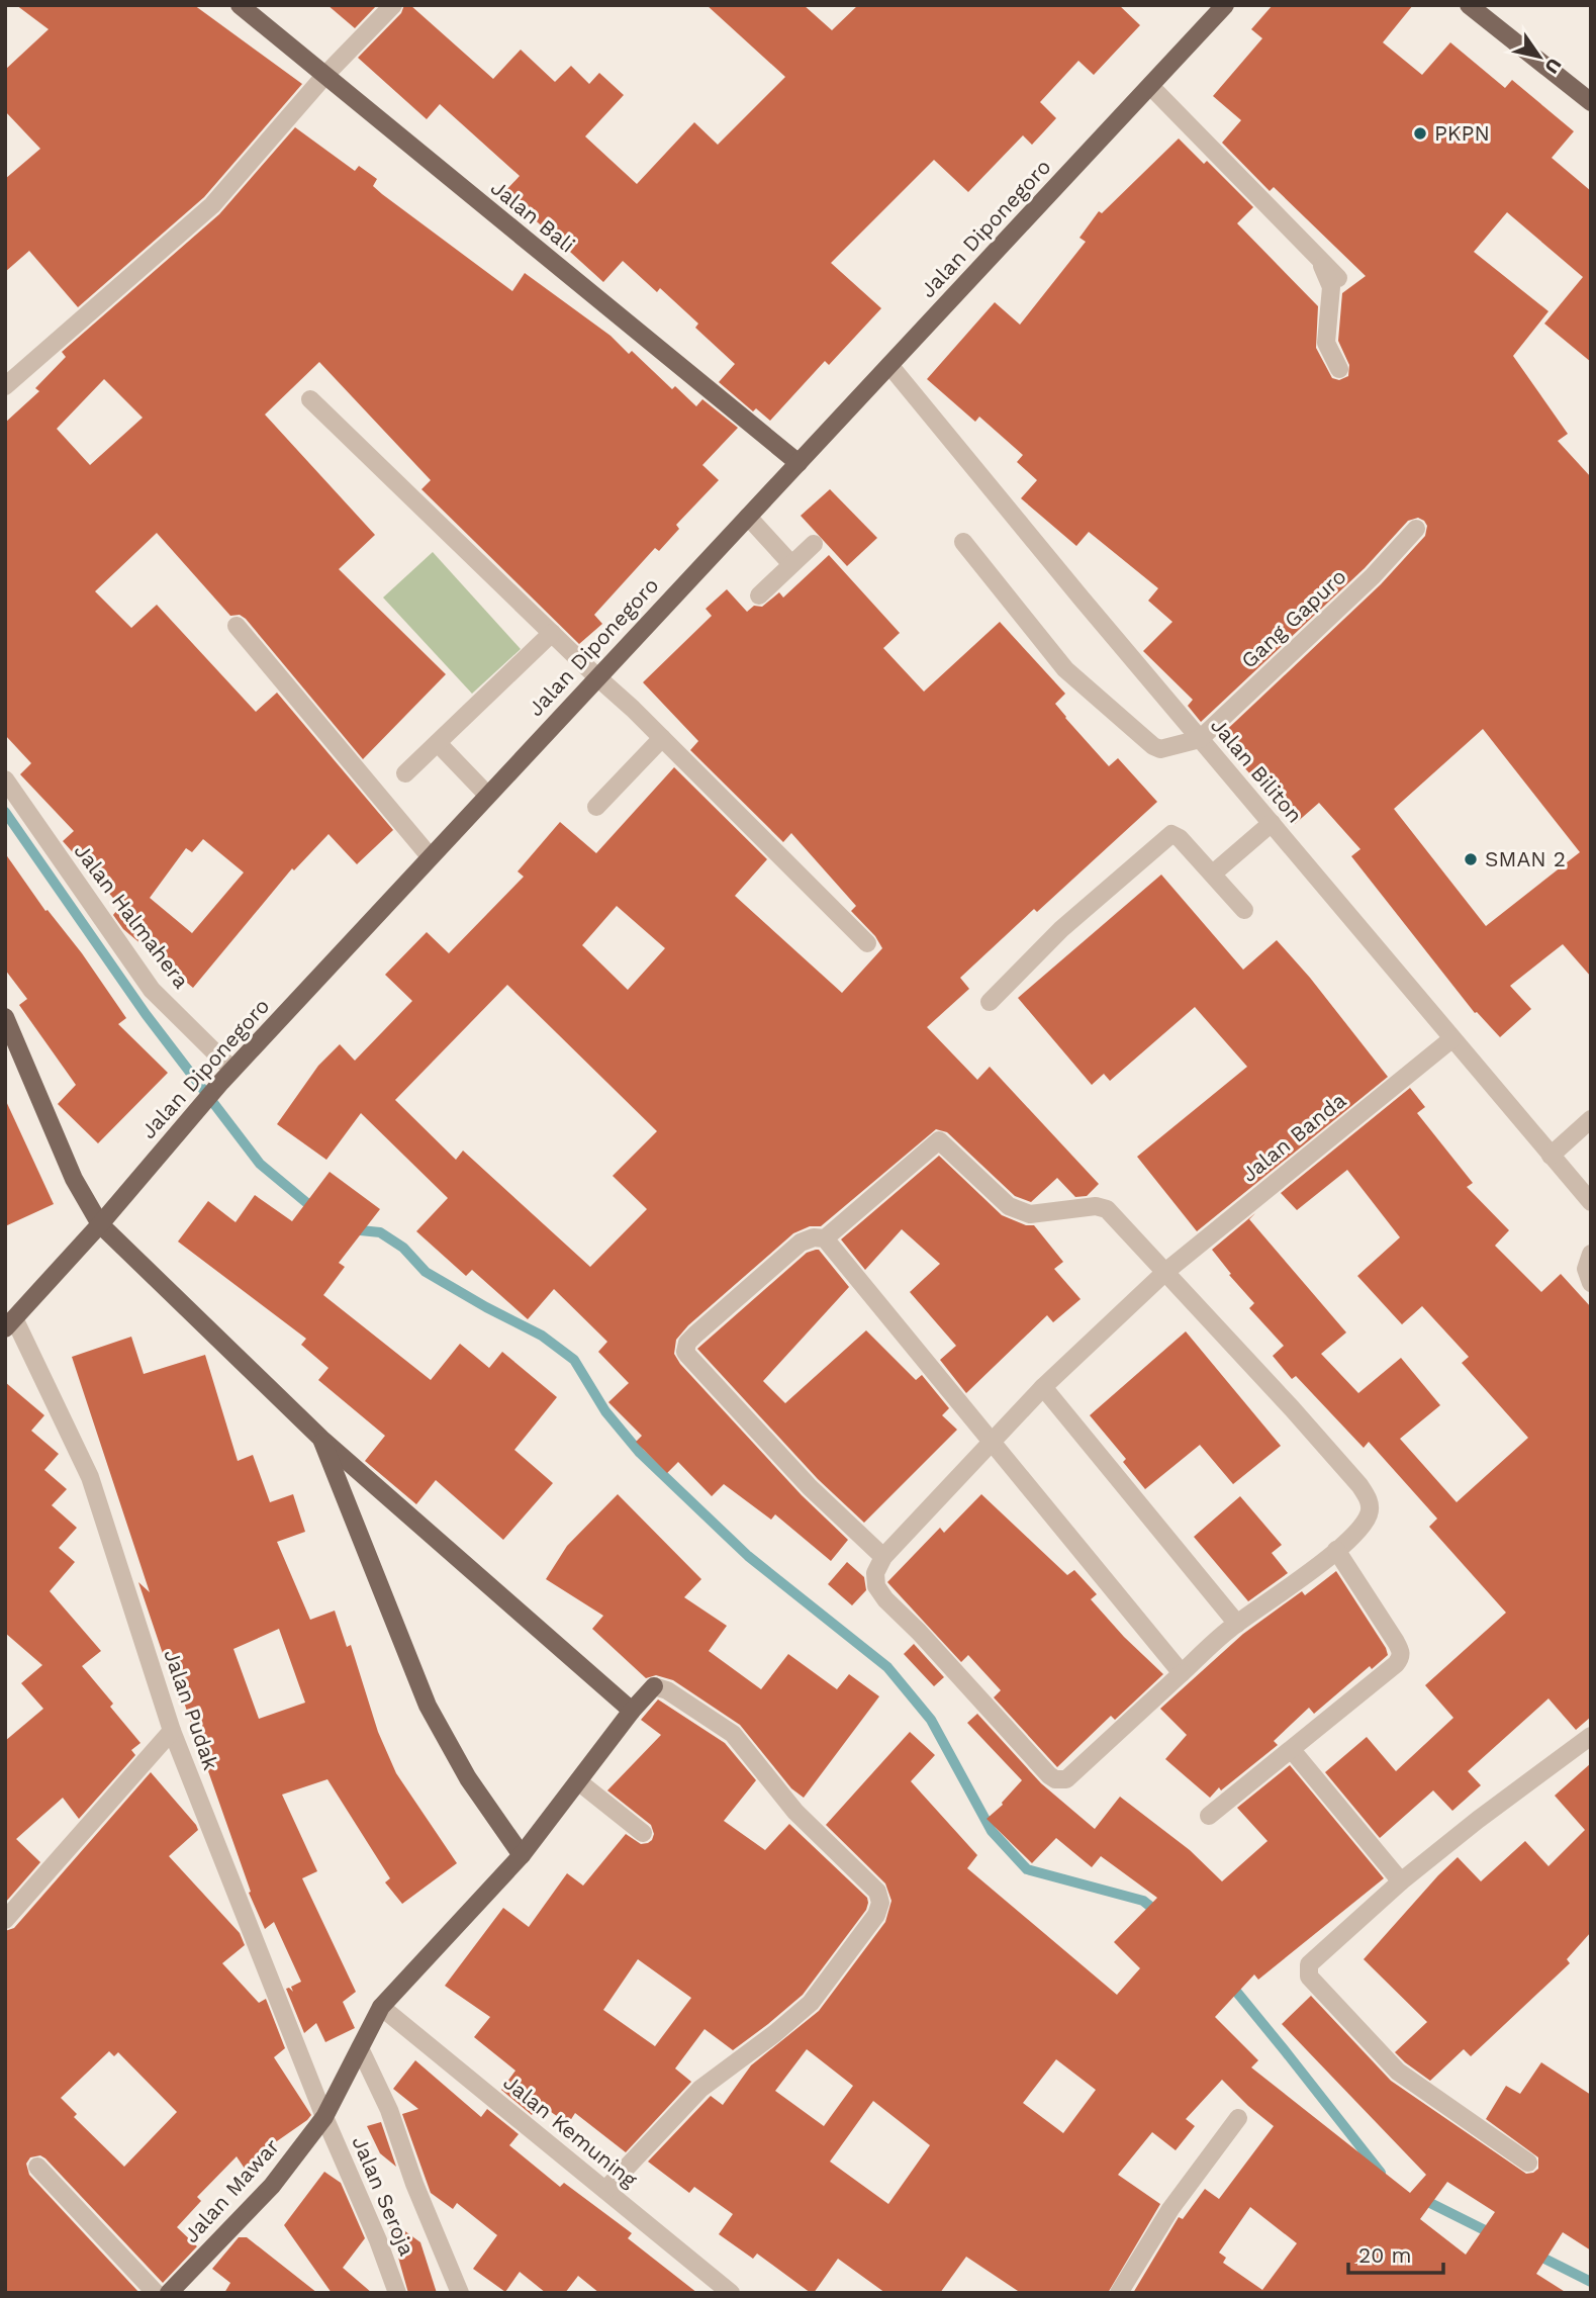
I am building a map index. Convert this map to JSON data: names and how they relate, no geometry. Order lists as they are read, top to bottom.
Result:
{
  "streets": {
    "main road": ["Jalan Bali", "Jalan Diponegoro", "Jalan Mawar"],
    "street": [
      "Gang Gapuro",
      "Jalan Biliton",
      "Jalan Halmahera",
      "Jalan Banda",
      "Jalan Pudak",
      "Jalan Kemuning",
      "Jalan Seroja"
    ]
  },
  "crossings": [
    ["Jalan Bali", "Jalan Diponegoro"],
    ["Jalan Diponegoro", "Jalan Biliton"],
    ["Jalan Diponegoro", "Jalan Halmahera"],
    ["Jalan Diponegoro", "Jalan Pudak"],
    ["Gang Gapuro", "Jalan Biliton"],
    ["Jalan Biliton", "Jalan Banda"],
    ["Jalan Pudak", "Jalan Mawar"],
    ["Jalan Pudak", "Jalan Seroja"],
    ["Jalan Kemuning", "Jalan Mawar"],
    ["Jalan Mawar", "Jalan Seroja"]
  ],
  "places": ["PKPN", "SMAN 2"],
  "scale_bar": "20 m",
  "north": "bottom right"
}
